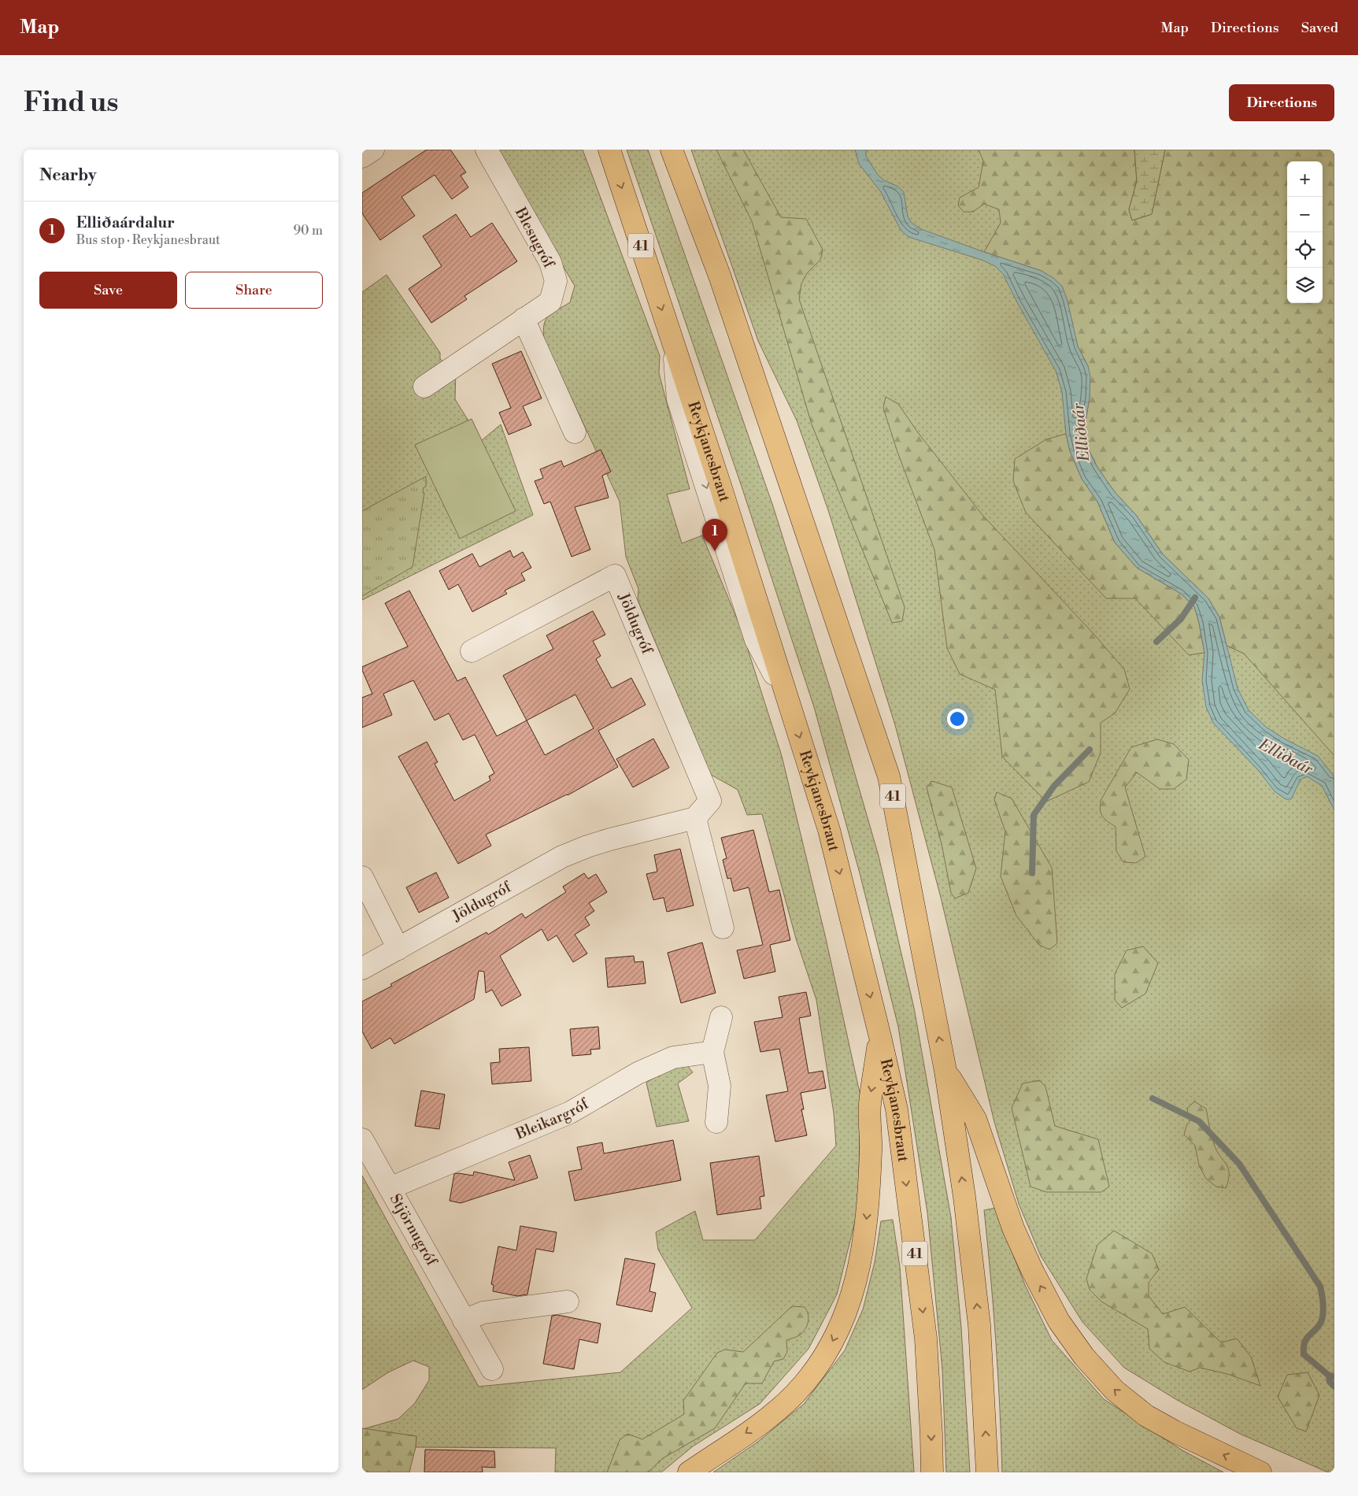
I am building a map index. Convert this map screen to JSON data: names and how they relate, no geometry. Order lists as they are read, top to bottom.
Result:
{
  "streets": {
    "highway": ["41", "Reykjanesbraut"],
    "street": [
      "Blesugróf",
      "Jöldugróf",
      "Bleikargróf",
      "Stjörnugróf"
    ]
  },
  "crossings": [
    ["Bleikargróf", "Stjörnugróf"]
  ],
  "water": ["Elliðaár"],
  "page": {
    "header": "Map",
    "nav": ["Map", "Directions", "Saved"],
    "buttons": [
      "Directions",
      ["Save", "Share"]
    ],
    "title": "Find us",
    "heading": "Nearby",
    "map_buttons": ["+", "−"],
    "list": [
      {
        "mark": "1",
        "name": "Elliðaárdalur",
        "note": "Bus stop · Reykjanesbraut",
        "value": "90 m"
      }
    ],
    "pins": "1"
  }
}
